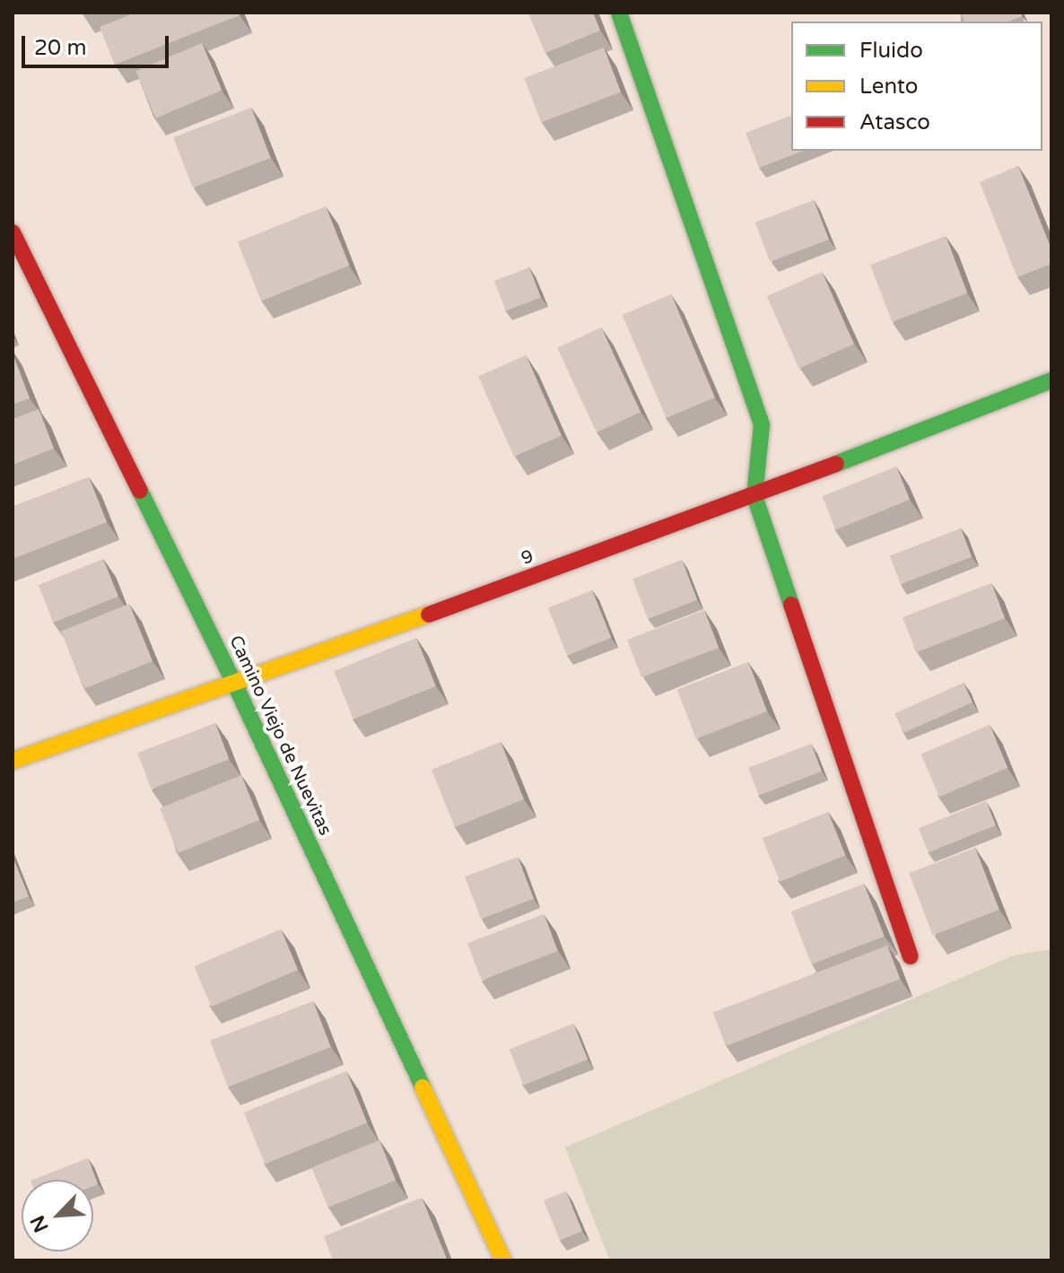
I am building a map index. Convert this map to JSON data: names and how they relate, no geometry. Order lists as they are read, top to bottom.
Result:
{
  "streets": {
    "street": ["9", "Camino Viejo de Nuevitas"]
  },
  "crossings": [
    ["9", "Camino Viejo de Nuevitas"]
  ],
  "legend": ["Fluido", "Lento", "Atasco"],
  "scale_bar": "20 m",
  "north": "bottom left"
}
